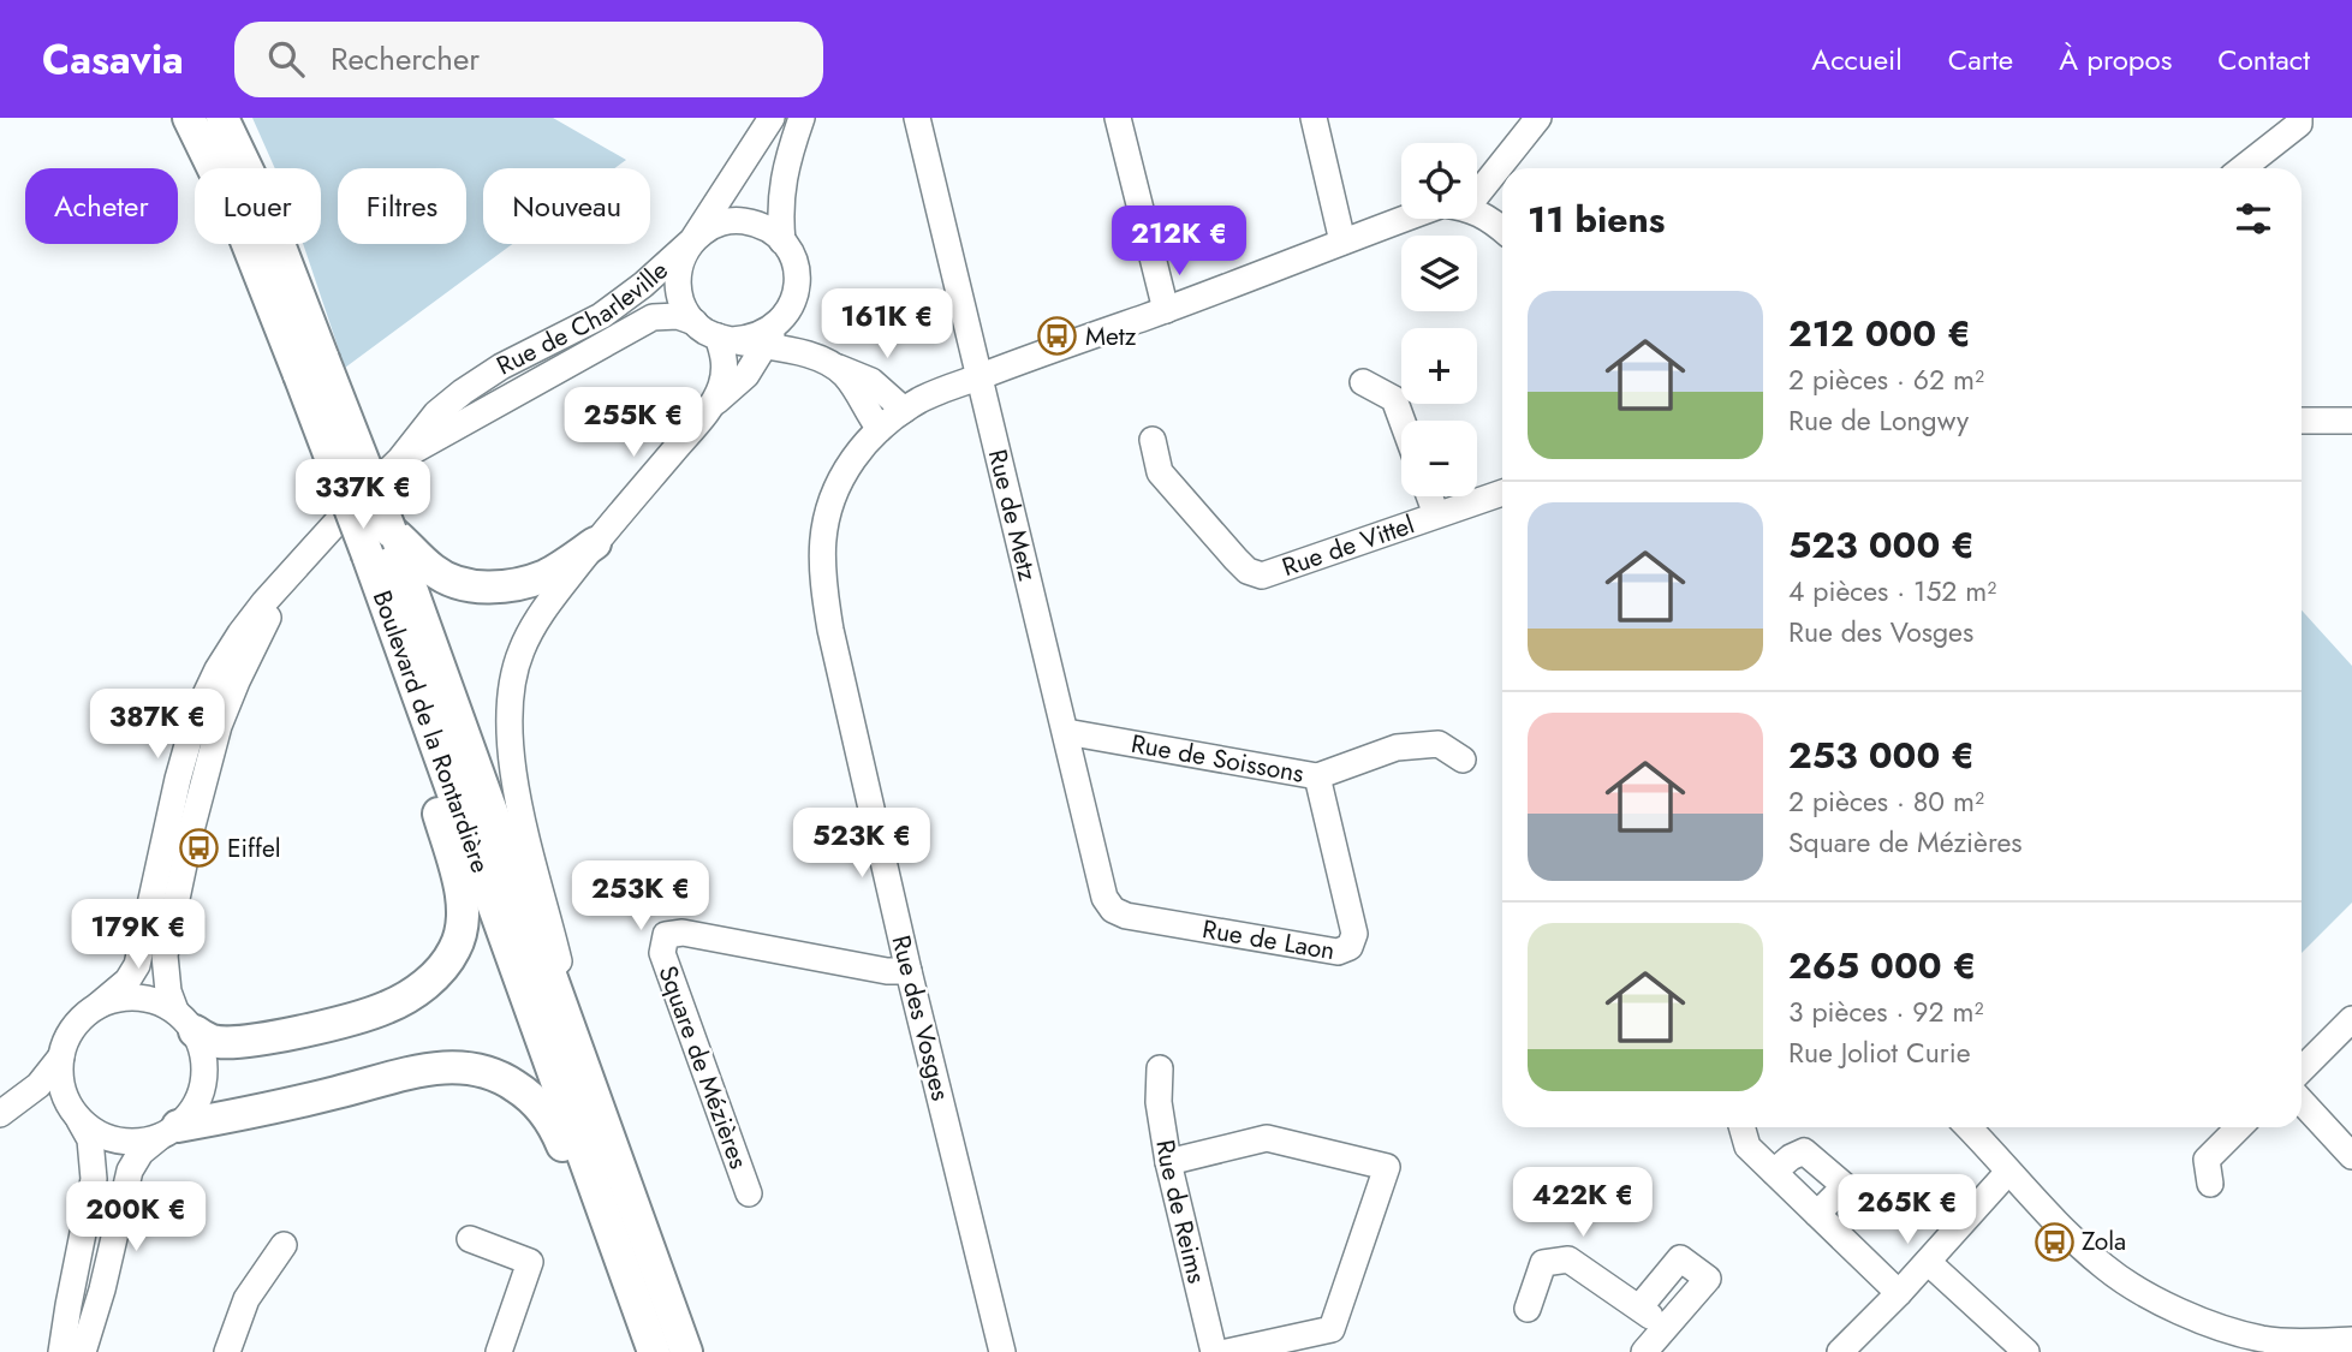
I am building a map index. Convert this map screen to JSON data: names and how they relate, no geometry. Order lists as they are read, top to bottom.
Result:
{
  "streets": {
    "main road": ["Boulevard de la Rontardière"],
    "street": [
      "Rue de Charleville",
      "Rue de Metz",
      "Rue de Vittel",
      "Rue de Soissons",
      "Rue de Laon",
      "Rue des Vosges",
      "Square de Mézières",
      "Rue de Reims"
    ]
  },
  "crossings": [
    ["Rue de Metz", "Rue de Soissons"],
    ["Rue de Metz", "Rue de Laon"],
    ["Rue de Metz", "Rue des Vosges"],
    ["Rue de Soissons", "Rue de Laon"],
    ["Rue des Vosges", "Square de Mézières"]
  ],
  "places": {
    "bus stop": ["Metz", "Eiffel", "Zola"]
  },
  "page": {
    "header": "Casavia",
    "search": "Rechercher",
    "nav": [
      "Accueil",
      "Carte",
      "À propos",
      "Contact"
    ],
    "map_buttons": ["+", "−"],
    "chip": [
      "Acheter",
      "Louer",
      "Filtres",
      "Nouveau"
    ],
    "heading": "11 biens",
    "price": [
      "212K €",
      "161K €",
      "255K €",
      "337K €",
      "387K €",
      "523K €",
      "253K €",
      "179K €",
      "422K €",
      "265K €",
      "200K €"
    ],
    "list": [
      {
        "name": "212 000 €",
        "note": "2 pièces · 62 m² · Rue de Longwy"
      },
      {
        "name": "523 000 €",
        "note": "4 pièces · 152 m² · Rue des Vosges"
      },
      {
        "name": "253 000 €",
        "note": "2 pièces · 80 m² · Square de Mézières"
      },
      {
        "name": "265 000 €",
        "note": "3 pièces · 92 m² · Rue Joliot Curie"
      }
    ]
  }
}
